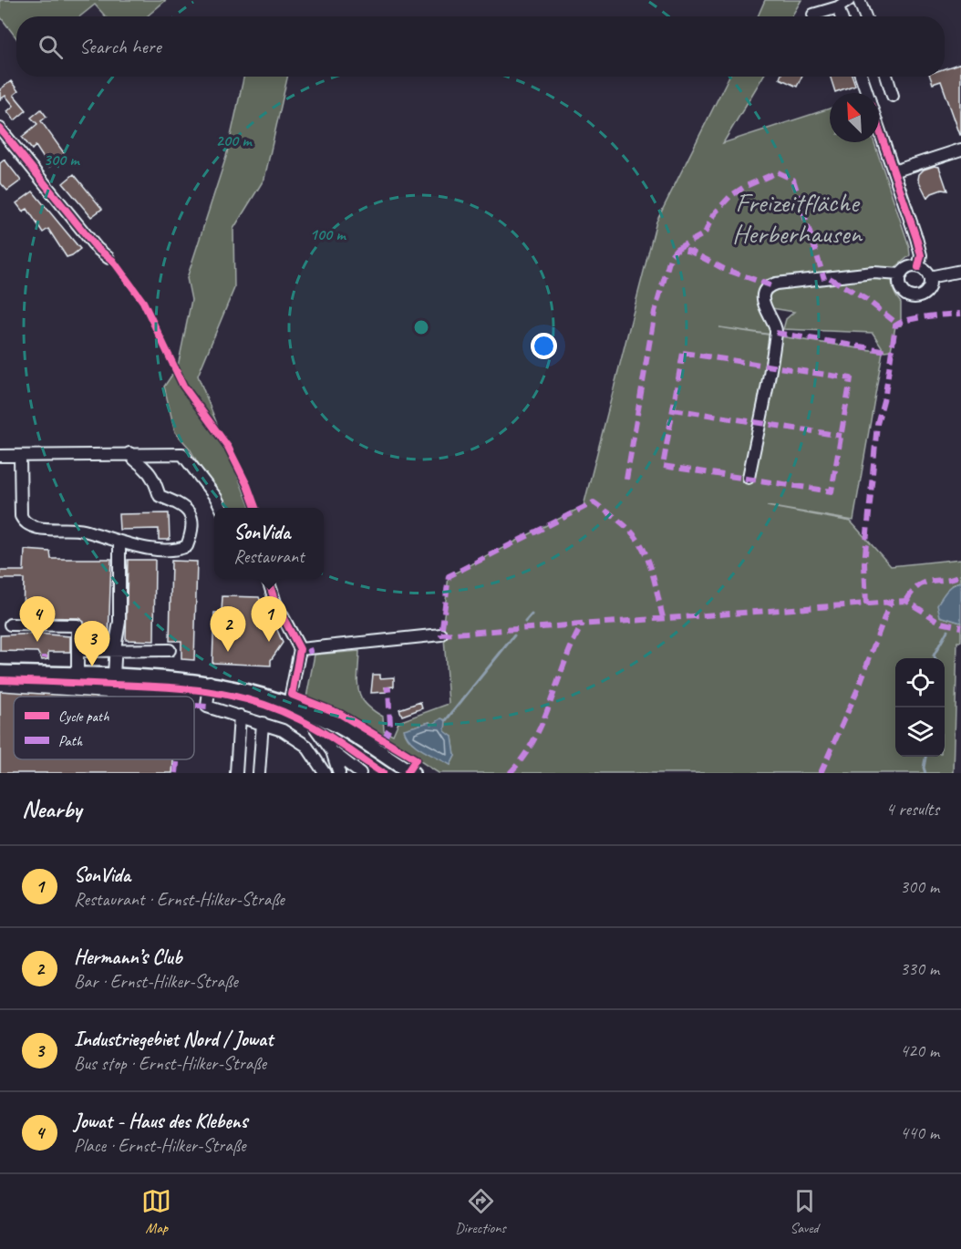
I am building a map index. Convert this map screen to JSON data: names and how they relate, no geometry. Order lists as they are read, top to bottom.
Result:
{
  "parks": ["Freizeitfläche Herberhausen"],
  "legend": ["Cycle path", "Path"],
  "north": "top left",
  "page": {
    "search": "Search here",
    "popup": ["SonVida", "Restaurant"],
    "pins": [
      "1",
      "4",
      "2",
      "3"
    ],
    "heading": ["Nearby", "4 results"],
    "list": [
      {
        "mark": "1",
        "name": "SonVida",
        "note": "Restaurant · Ernst-Hilker-Straße",
        "value": "300 m"
      },
      {
        "mark": "2",
        "name": "Hermann’s Club",
        "note": "Bar · Ernst-Hilker-Straße",
        "value": "330 m"
      },
      {
        "mark": "3",
        "name": "Industriegebiet Nord / Jowat",
        "note": "Bus stop · Ernst-Hilker-Straße",
        "value": "420 m"
      },
      {
        "mark": "4",
        "name": "Jowat - Haus des Klebens",
        "note": "Place · Ernst-Hilker-Straße",
        "value": "440 m"
      }
    ],
    "nav": ["Map", "Directions", "Saved"]
  },
  "rings": ["200 m", "300 m", "100 m"]
}
